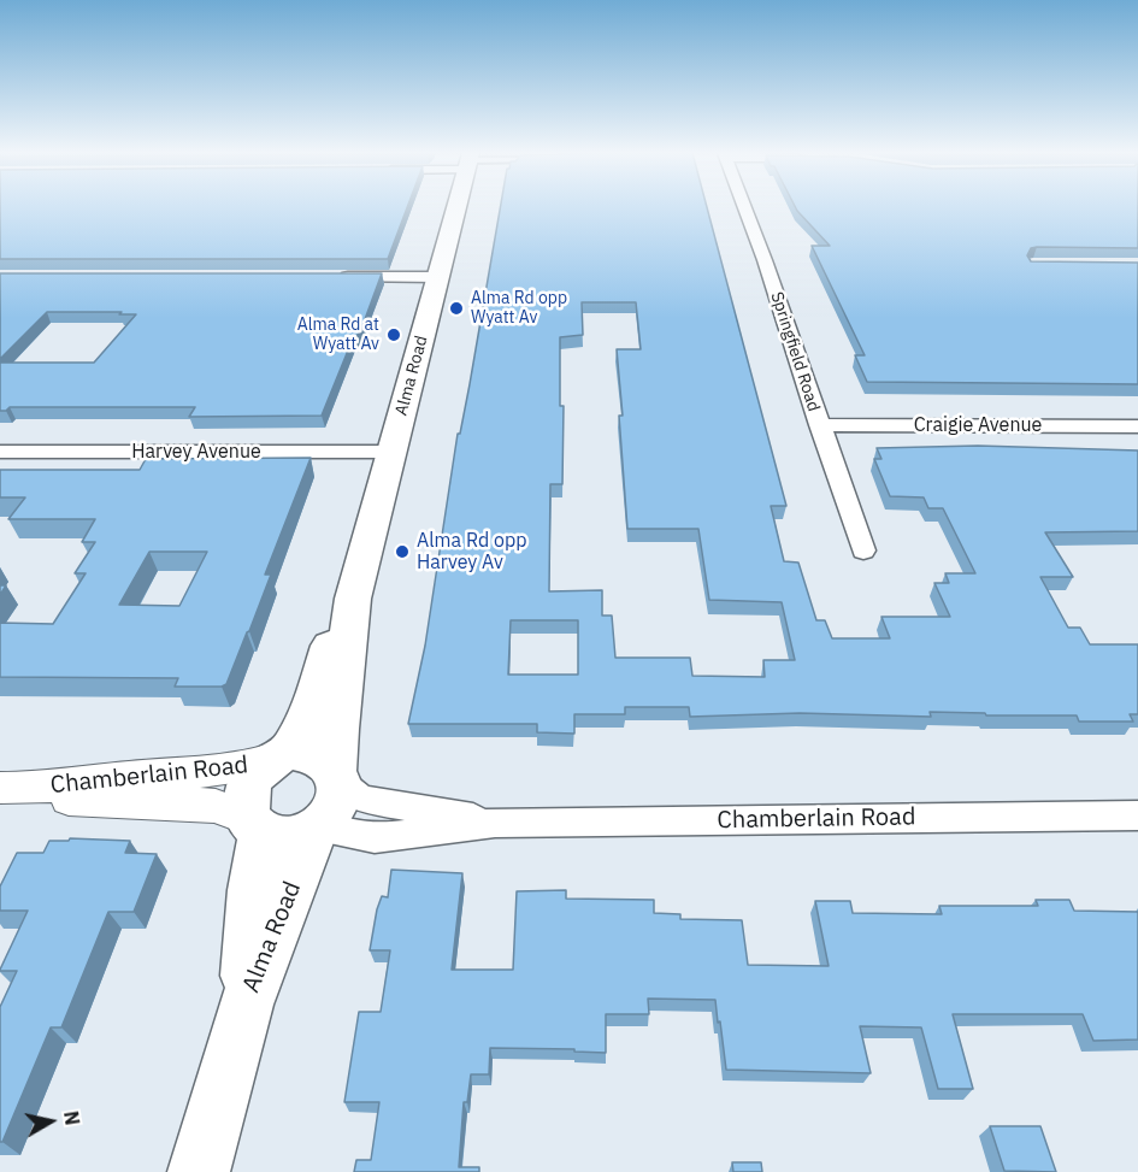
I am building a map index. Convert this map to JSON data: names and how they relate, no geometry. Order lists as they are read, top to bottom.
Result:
{
  "streets": {
    "main road": ["Alma Road"],
    "street": [
      "Springfield Road",
      "Craigie Avenue",
      "Harvey Avenue",
      "Chamberlain Road"
    ]
  },
  "crossings": [
    ["Springfield Road", "Craigie Avenue"],
    ["Alma Road", "Harvey Avenue"],
    ["Alma Road", "Chamberlain Road"]
  ],
  "places": ["Alma Rd opp Wyatt Av", "Alma Rd at Wyatt Av", "Alma Rd opp Harvey Av"],
  "north": "right"
}
